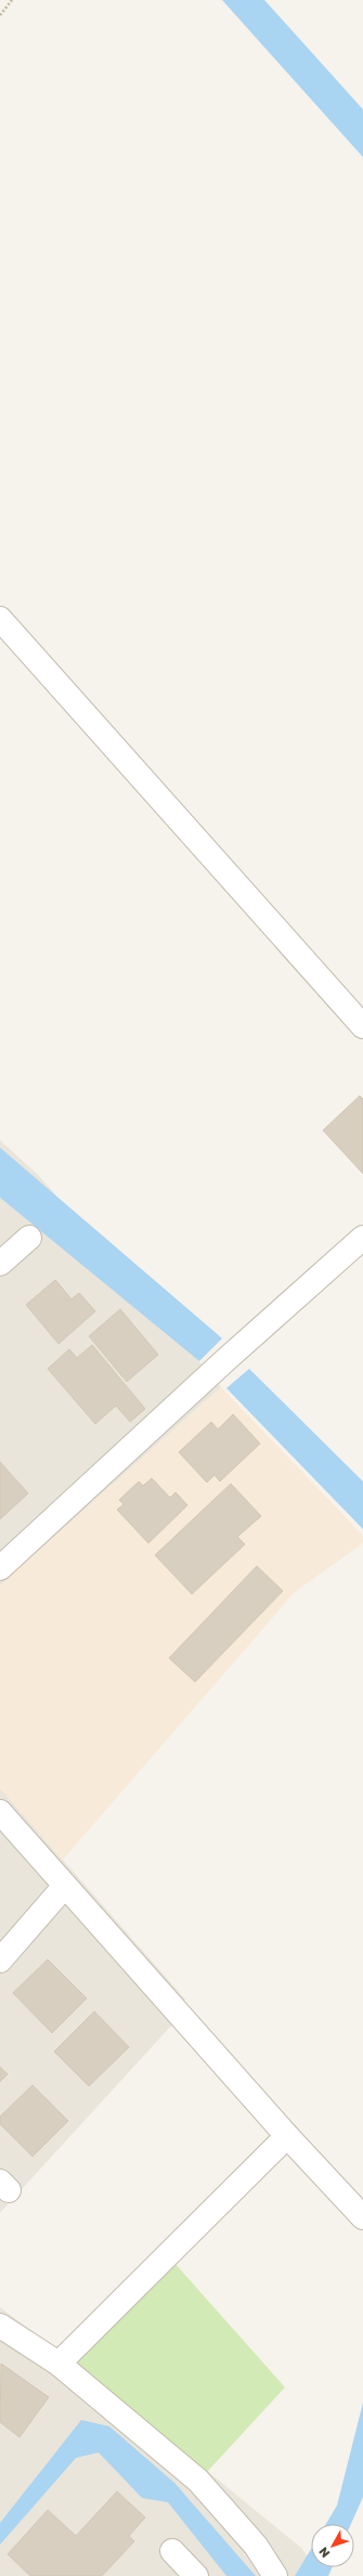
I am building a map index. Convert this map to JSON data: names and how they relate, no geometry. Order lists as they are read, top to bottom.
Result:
{
  "north": "bottom left"
}
